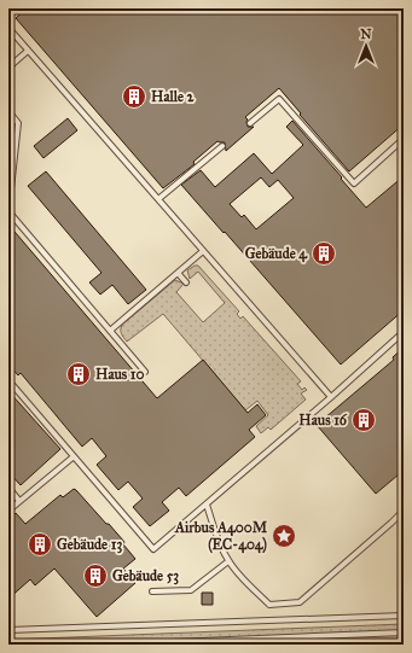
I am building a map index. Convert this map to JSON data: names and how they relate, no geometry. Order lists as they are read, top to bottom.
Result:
{
  "places": {
    "building": [
      "Halle 2",
      "Gebäude 4",
      "Haus 10",
      "Haus 16",
      "Gebäude 13",
      "Gebäude 53"
    ],
    "place": ["Airbus A400M (EC-404)"]
  },
  "north": "top"
}
